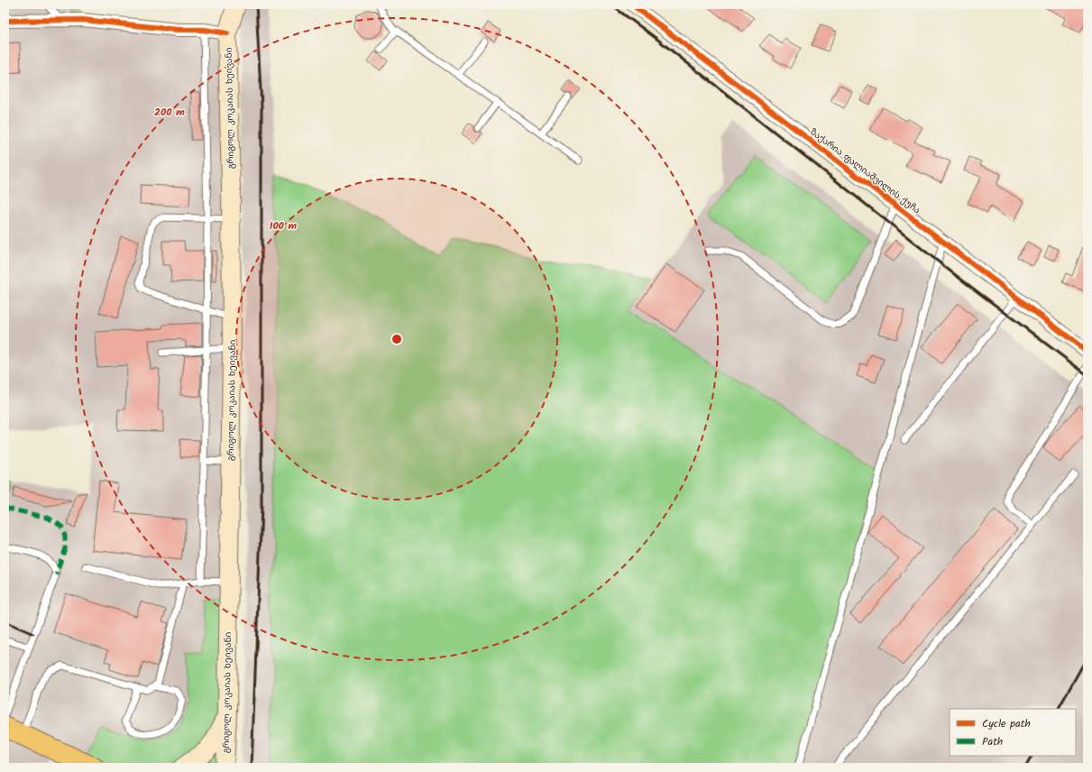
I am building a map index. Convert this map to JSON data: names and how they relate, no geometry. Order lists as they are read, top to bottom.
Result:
{
  "streets": {
    "main road": ["გრიგოლ კოკაიას ხეივანი"],
    "street": ["ზაქარია ფალიაშვილის ქუჩა"]
  },
  "legend": ["Cycle path", "Path"],
  "rings": ["200 m", "100 m"]
}
